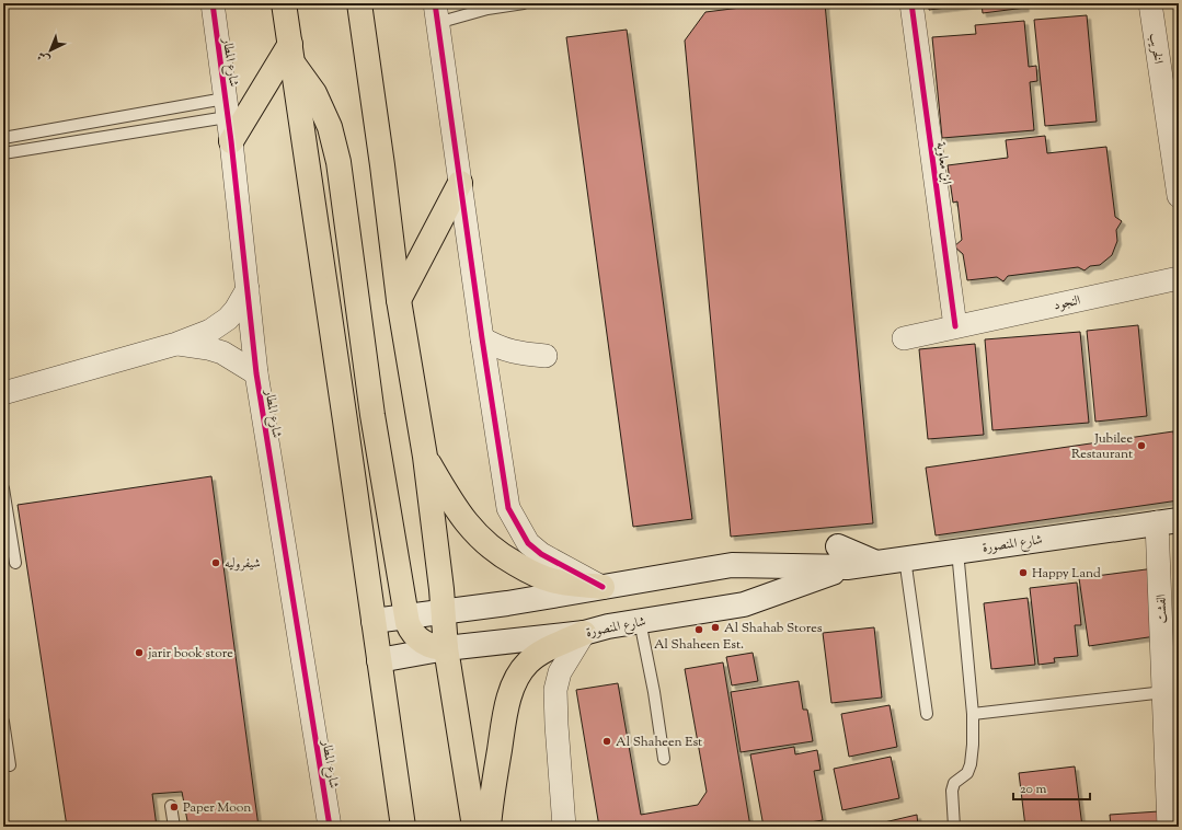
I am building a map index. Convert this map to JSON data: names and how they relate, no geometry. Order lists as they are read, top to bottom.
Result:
{
  "streets": {
    "main road": ["شارع المنصورة"],
    "street": [
      "الخريب",
      "شارع المطار",
      "ابن معاوية",
      "النجود",
      "الفشت"
    ]
  },
  "crossings": [
    ["ابن معاوية", "النجود"],
    ["شارع المنصورة", "الفشت"]
  ],
  "places": [
    "Jubilee Restaurant",
    "شيفروليه",
    "Happy Land",
    "Al Shahab Stores",
    "Al Shaheen Est.",
    "jarir book store",
    "Al Shaheen Est",
    "Paper Moon"
  ],
  "scale_bar": "20 m",
  "north": "bottom left"
}
